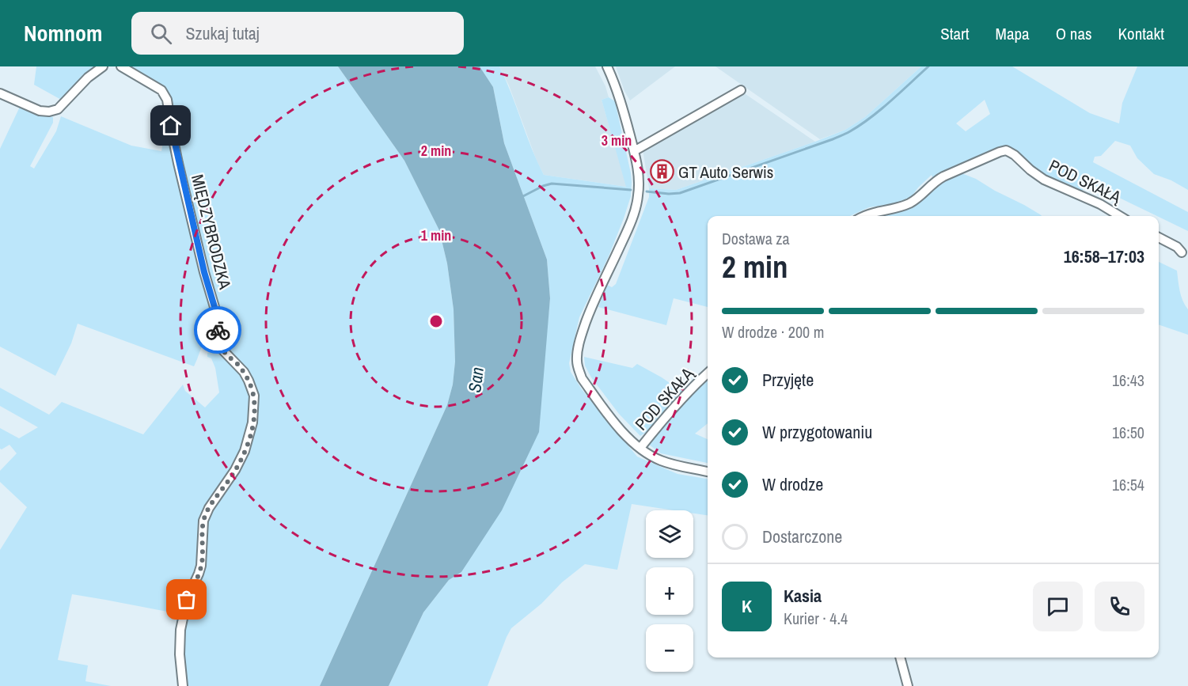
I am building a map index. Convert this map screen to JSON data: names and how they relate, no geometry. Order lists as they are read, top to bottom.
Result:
{
  "streets": {
    "street": ["POD SKAŁĄ", "MIĘDZYBRODZKA"]
  },
  "water": ["San"],
  "places": {
    "building": ["GT Auto Serwis"]
  },
  "page": {
    "header": "Nomnom",
    "search": "Szukaj tutaj",
    "nav": [
      "Start",
      "Mapa",
      "O nas",
      "Kontakt"
    ],
    "heading": ["2 min", "Dostawa za", "16:58–17:03"],
    "panel": ["Kasia", "Kurier · 4.4"],
    "bar": "W drodze · 200 m",
    "list": [
      ["Przyjęte", "16:43"],
      ["W przygotowaniu", "16:50"],
      ["W drodze", "16:54"],
      "Dostarczone"
    ],
    "map_buttons": ["+", "−"],
    "round": "K"
  },
  "rings": ["3 min", "2 min", "1 min"]
}
